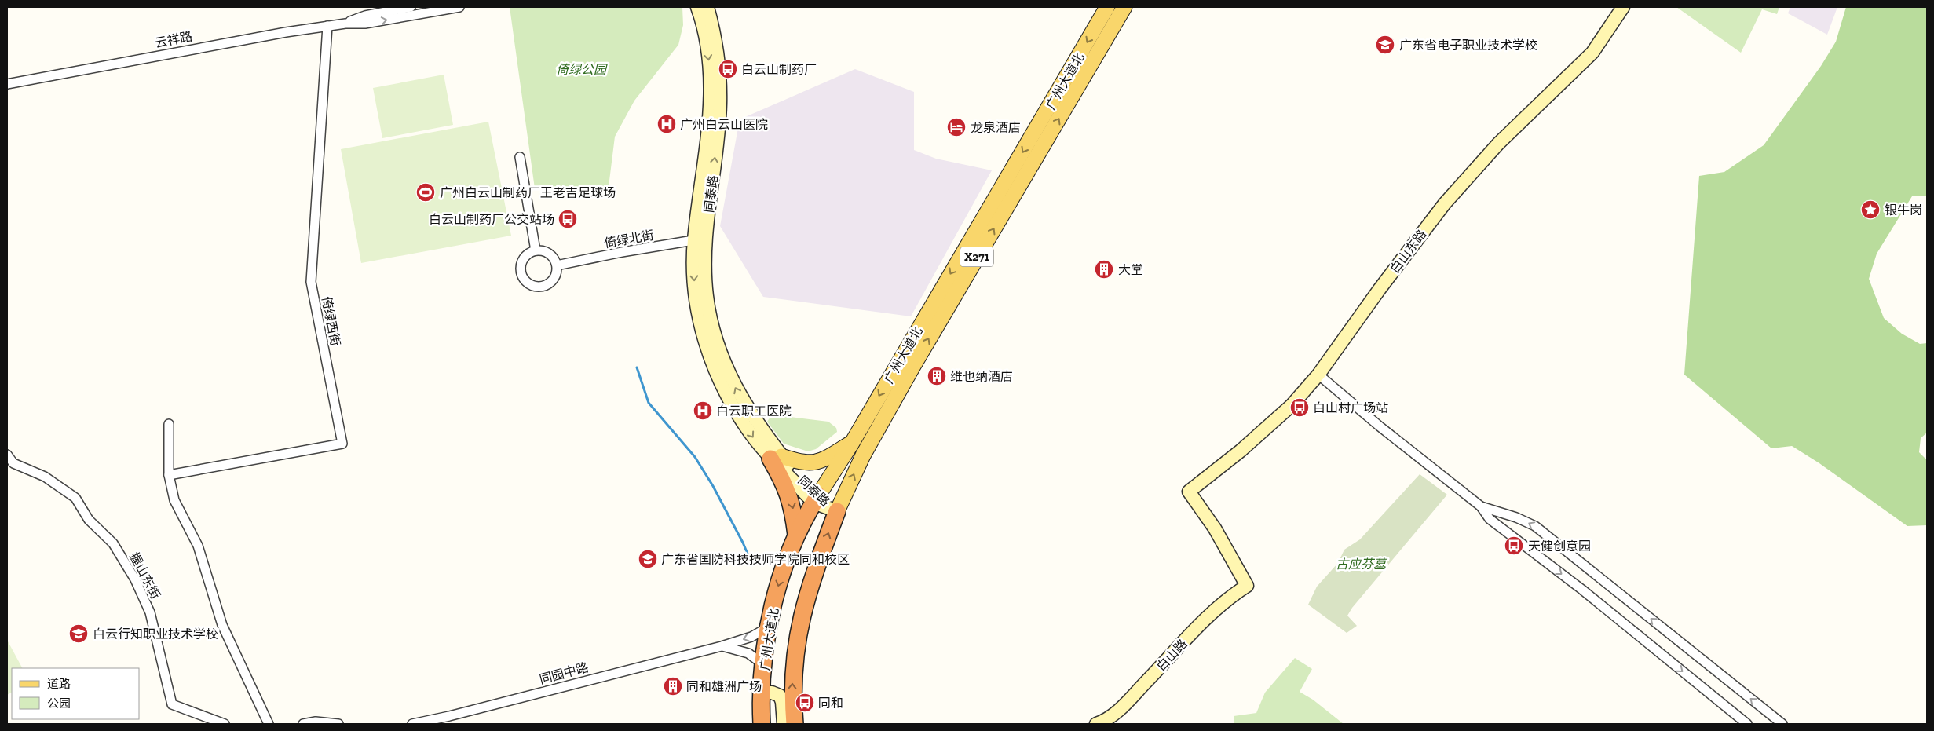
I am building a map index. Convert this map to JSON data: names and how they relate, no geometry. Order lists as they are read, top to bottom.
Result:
{
  "streets": {
    "highway": ["广州大道北", "X271"],
    "street": [
      "云祥路",
      "同泰路",
      "倚绿北街",
      "白山东路",
      "倚绿西街",
      "握山东街",
      "白山路",
      "同园中路"
    ]
  },
  "crossings": [
    ["云祥路", "倚绿西街"],
    ["广州大道北", "同泰路"],
    ["广州大道北", "同园中路"],
    ["同泰路", "倚绿北街"],
    ["白山东路", "白山路"]
  ],
  "parks": ["倚绿公园", "古应芬墓"],
  "places": {
    "school or university": ["广东省电子职业技术学校", "广东省国防科技技师学院同和校区", "白云行知职业技术学校"],
    "bus stop": [
      "白云山制药厂",
      "白云山制药厂公交站场",
      "白山村广场站",
      "天健创意园",
      "同和"
    ],
    "hospital": ["广州白云山医院", "白云职工医院"],
    "hotel": ["龙泉酒店"],
    "sports": ["广州白云山制药厂王老吉足球场"],
    "place": ["银牛岗"],
    "building": ["大堂", "维也纳酒店", "同和雄洲广场"]
  },
  "legend": ["道路", "公园"]
}
